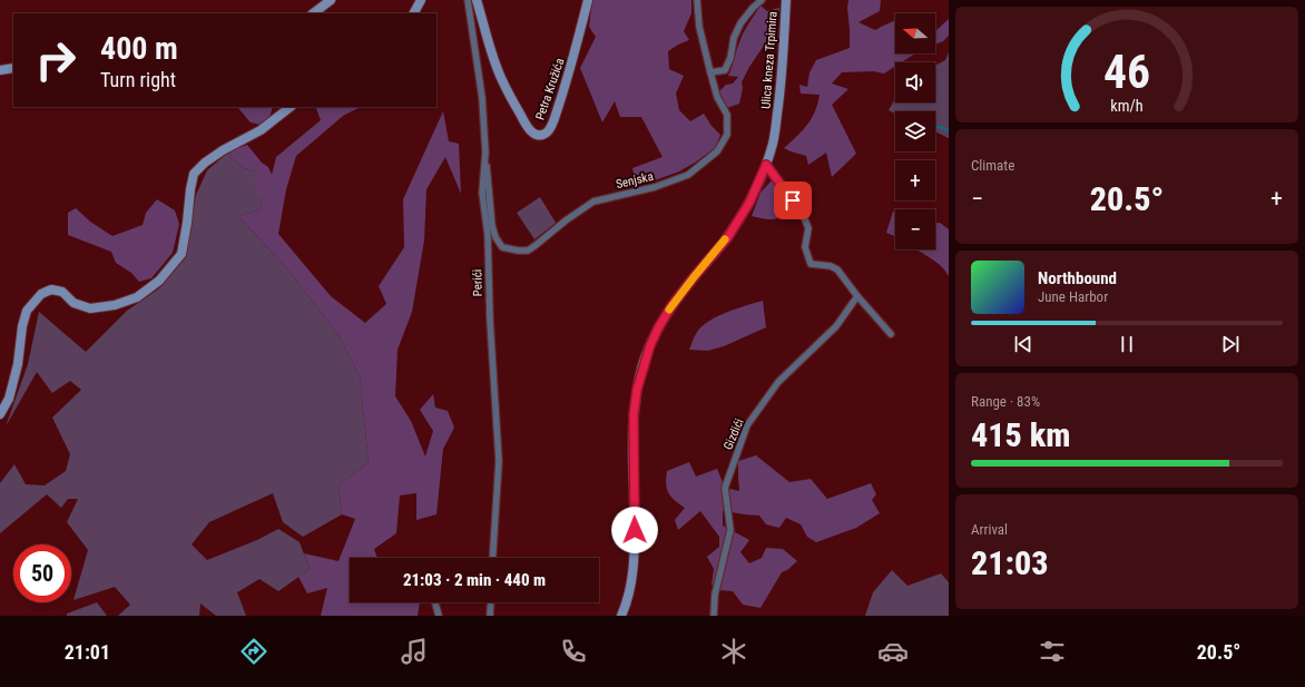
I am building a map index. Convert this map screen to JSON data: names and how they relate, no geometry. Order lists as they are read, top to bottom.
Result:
{
  "streets": {
    "street": [
      "Ulica kneza Trpimira",
      "Petra Kružića",
      "Senjska",
      "Perići",
      "Gizdići"
    ]
  },
  "crossings": [
    ["Senjska", "Perići"]
  ],
  "north": "left",
  "page": {
    "map_buttons": ["+", "−"],
    "turn": ["400 m", "Turn right"],
    "tile": [
      "Climate",
      ["Range · 83%", "415 km"],
      ["Arrival", "21:03"]
    ],
    "heat": ["−", "20.5°", "+"],
    "song": ["Northbound", "June Harbor"],
    "limit": "50",
    "trip": "21:03 · 2 min · 440 m",
    "tabs": ["21:01", "20.5°"],
    "gauge": ["46", "km/h"]
  }
}
